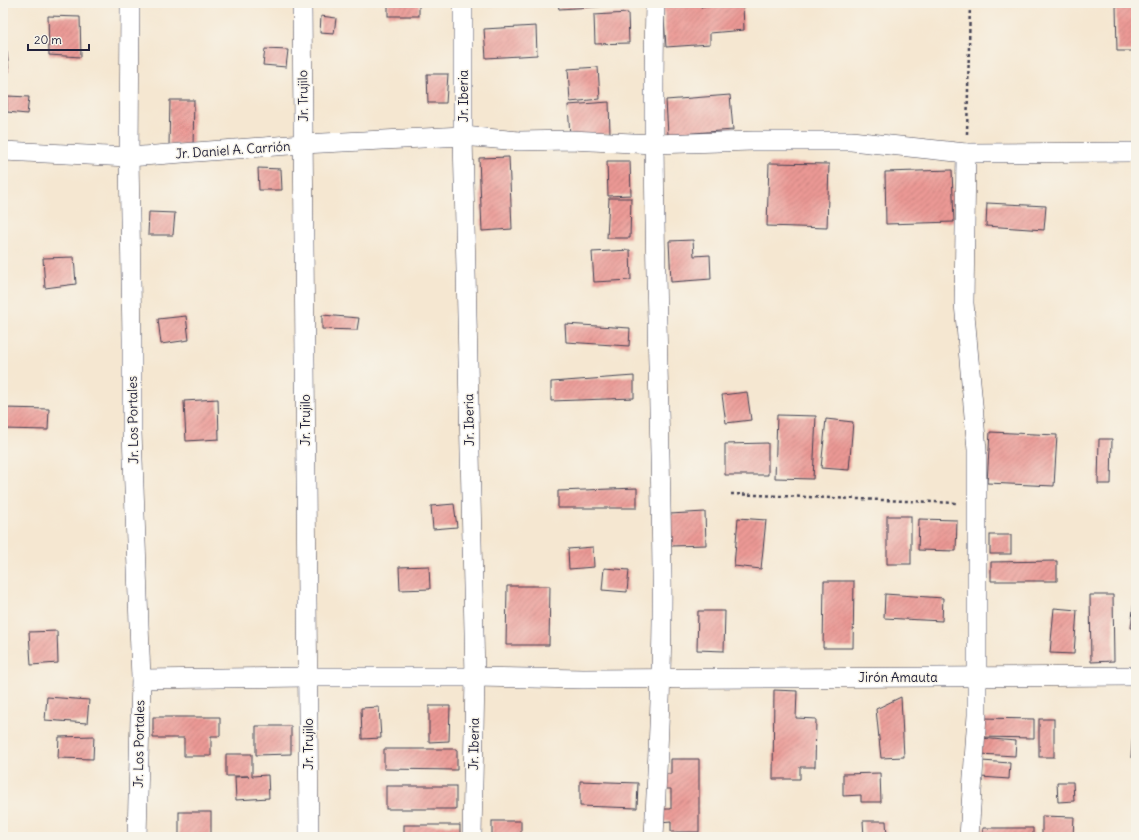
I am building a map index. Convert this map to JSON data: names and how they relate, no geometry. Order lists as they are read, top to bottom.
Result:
{
  "streets": {
    "street": [
      "Jr. Trujilo",
      "Jr. Iberia",
      "Jr. Daniel A. Carrión",
      "Jr. Los Portales",
      "Jirón Amauta"
    ]
  },
  "crossings": [
    ["Jr. Trujilo", "Jr. Daniel A. Carrión"],
    ["Jr. Trujilo", "Jirón Amauta"],
    ["Jr. Iberia", "Jr. Daniel A. Carrión"],
    ["Jr. Iberia", "Jirón Amauta"],
    ["Jr. Daniel A. Carrión", "Jr. Los Portales"],
    ["Jr. Los Portales", "Jirón Amauta"]
  ],
  "scale_bar": "20 m"
}
